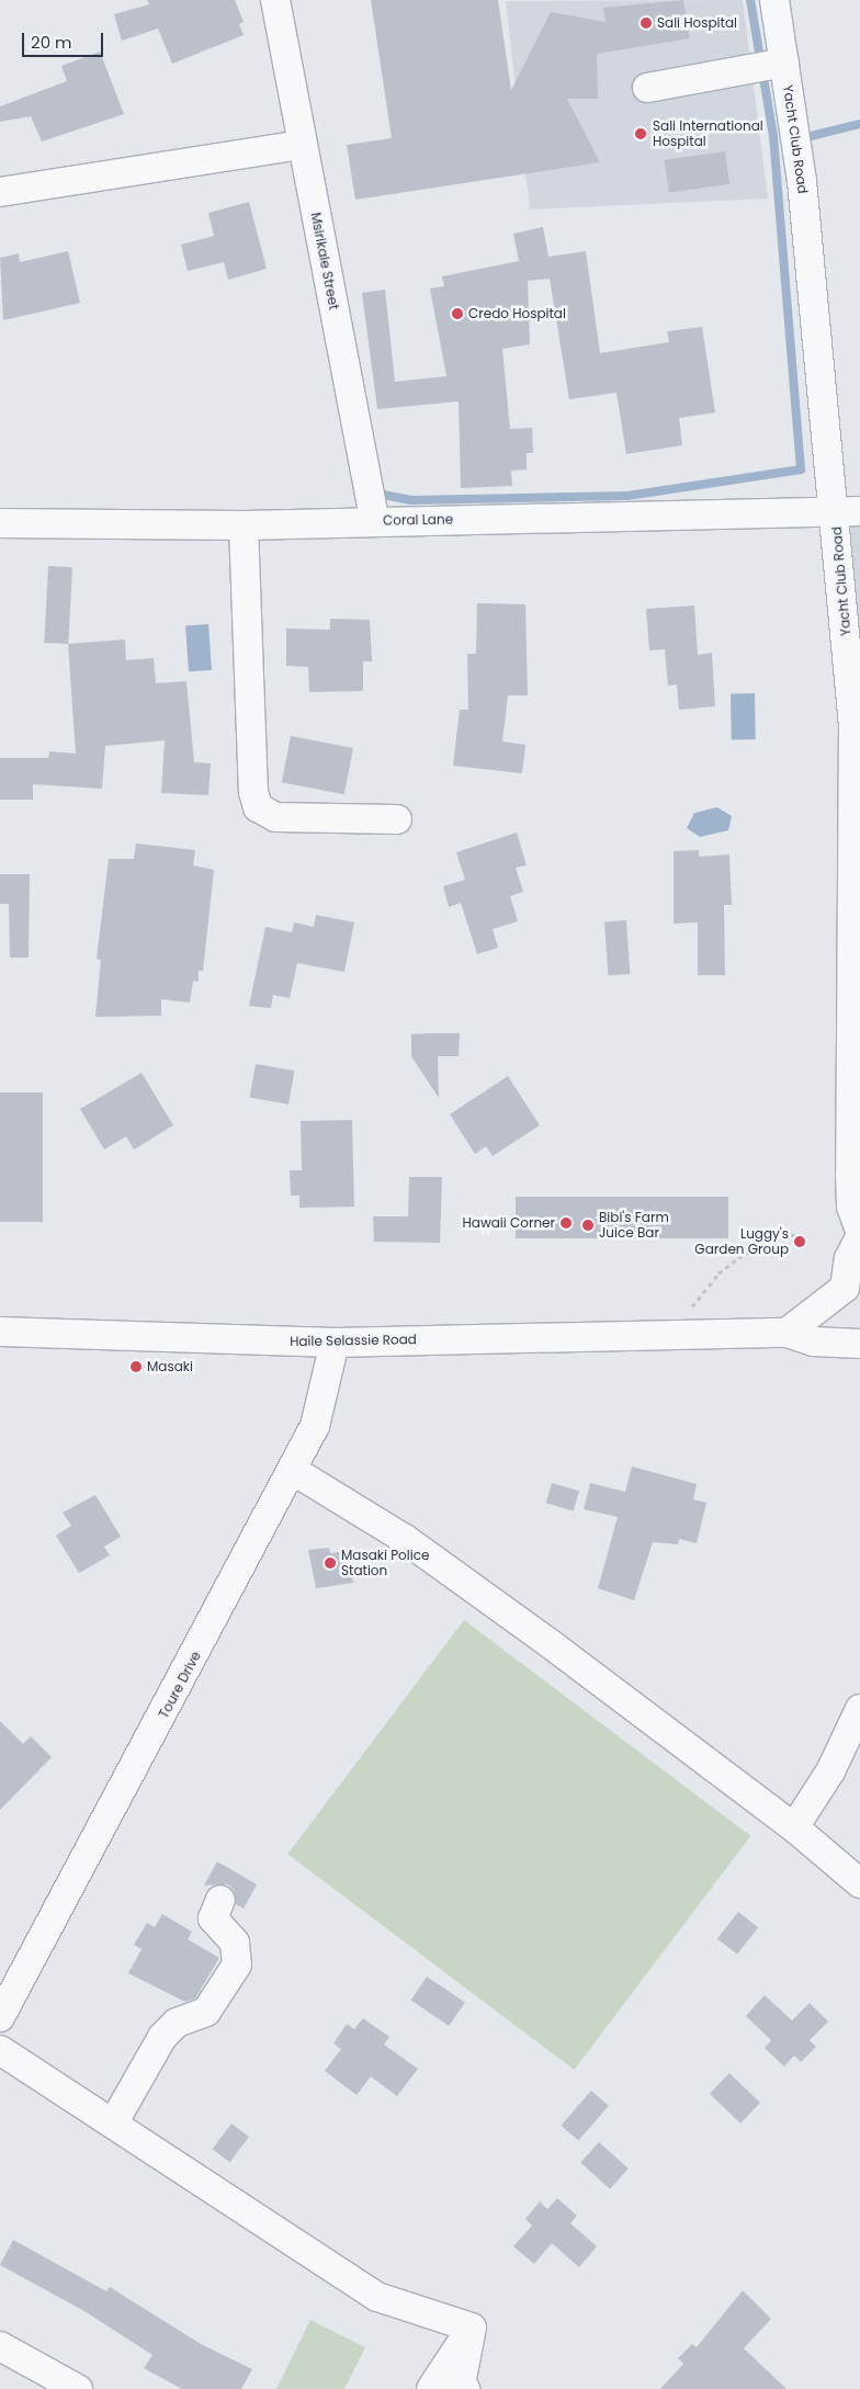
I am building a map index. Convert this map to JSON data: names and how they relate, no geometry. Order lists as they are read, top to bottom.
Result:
{
  "streets": {
    "street": [
      "Yacht Club Road",
      "Msirikale Street",
      "Coral Lane",
      "Haile Selassie Road",
      "Toure Drive"
    ]
  },
  "crossings": [
    ["Yacht Club Road", "Coral Lane"],
    ["Msirikale Street", "Coral Lane"],
    ["Haile Selassie Road", "Toure Drive"]
  ],
  "places": [
    "Sali Hospital",
    "Sali International Hospital",
    "Credo Hospital",
    "Hawaii Corner",
    "Bibi's Farm Juice Bar",
    "Luggy's Garden Group",
    "Masaki",
    "Masaki Police Station"
  ],
  "scale_bar": "20 m"
}
